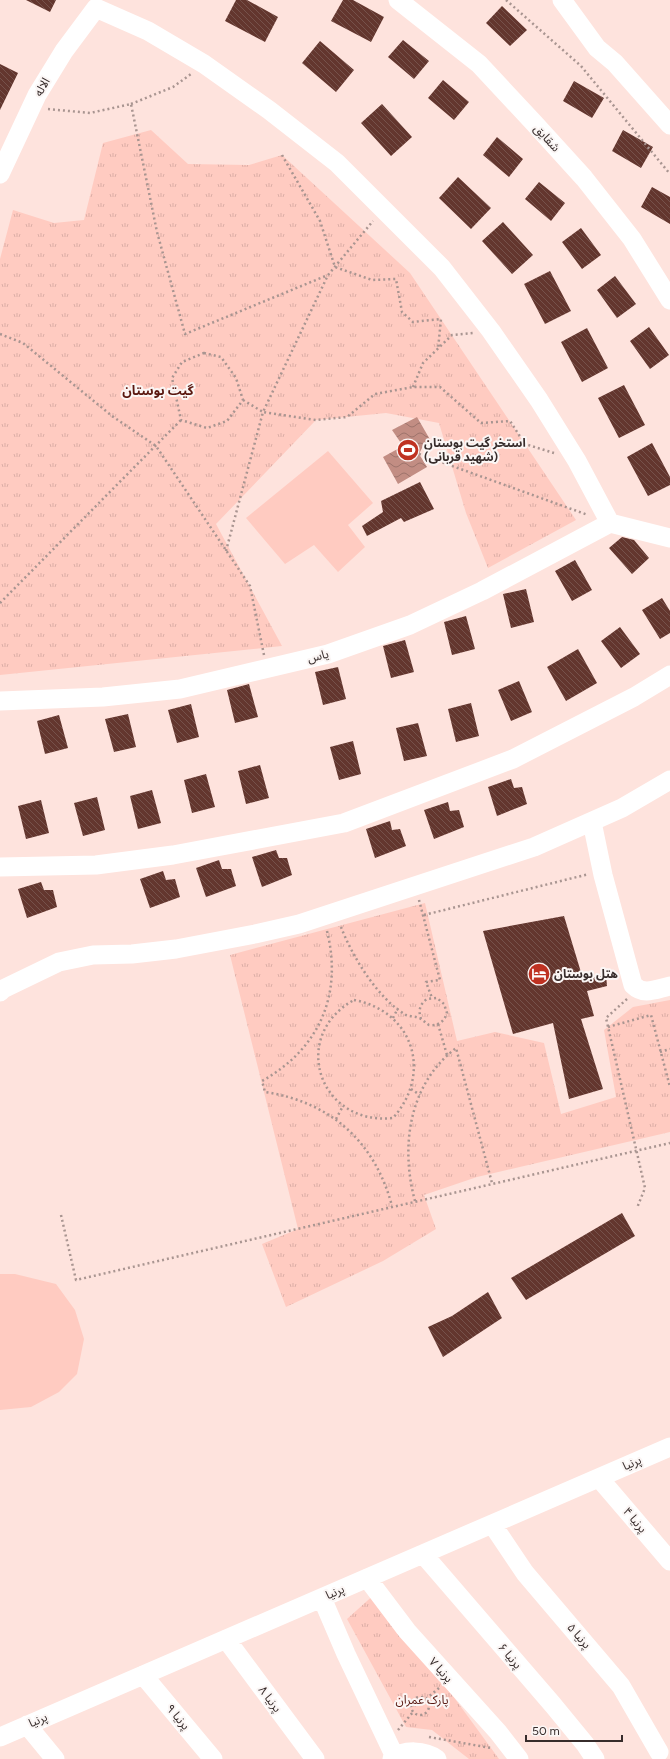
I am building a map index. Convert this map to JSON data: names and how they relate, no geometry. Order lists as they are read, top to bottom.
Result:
{
  "streets": {
    "street": [
      "الاله",
      "شقایق",
      "یاس",
      "پرنیا",
      "پرنیا ۴",
      "پرنیا ۵",
      "پرنیا ۶",
      "پرنیا ۷",
      "پرنیا ۸",
      "پرنیا ۹"
    ]
  },
  "crossings": [
    ["پرنیا", "پرنیا ۴"],
    ["پرنیا", "پرنیا ۵"],
    ["پرنیا", "پرنیا ۶"],
    ["پرنیا", "پرنیا ۷"],
    ["پرنیا", "پرنیا ۸"],
    ["پرنیا", "پرنیا ۹"]
  ],
  "districts": ["گیت بوستان"],
  "parks": ["پارک عمران"],
  "places": {
    "sports": ["استخر گیت بوستان (شهید قربانی)"],
    "hotel": ["هتل بوستان"]
  },
  "scale_bar": "50 m"
}
